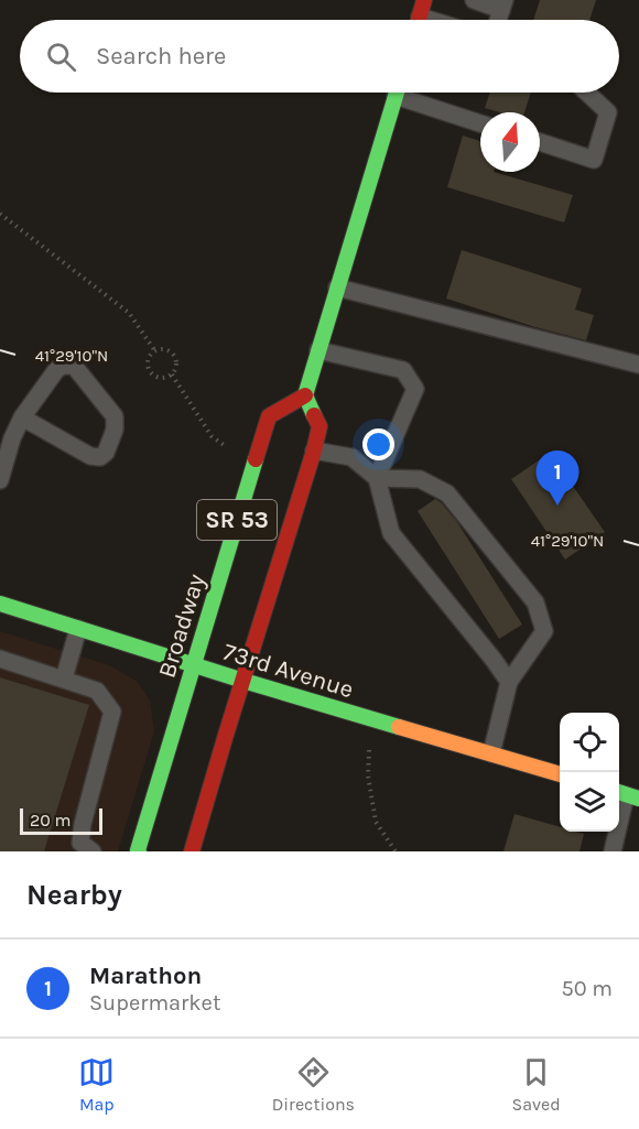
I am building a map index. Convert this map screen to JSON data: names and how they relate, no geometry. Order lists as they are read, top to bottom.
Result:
{
  "streets": {
    "main road": ["SR 53", "Broadway", "73rd Avenue"]
  },
  "crossings": [
    ["SR 53", "Broadway"],
    ["SR 53", "73rd Avenue"],
    ["Broadway", "73rd Avenue"]
  ],
  "scale_bar": "20 m",
  "north": "top",
  "page": {
    "search": "Search here",
    "pins": "1",
    "scale": "20 m",
    "heading": "Nearby",
    "list": [
      {
        "mark": "1",
        "name": "Marathon",
        "note": "Supermarket",
        "value": "50 m"
      }
    ],
    "nav": ["Map", "Directions", "Saved"]
  },
  "coordinates": ["41°29'10\"N"]
}
